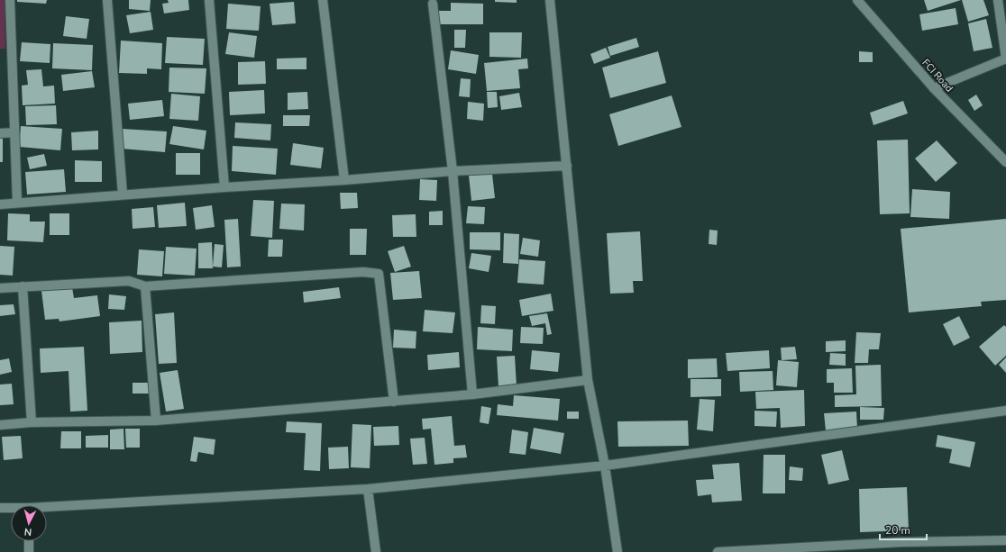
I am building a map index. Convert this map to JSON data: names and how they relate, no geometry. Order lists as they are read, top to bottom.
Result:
{
  "streets": {
    "street": ["FCI Road"]
  },
  "scale_bar": "20 m",
  "north": "bottom"
}
